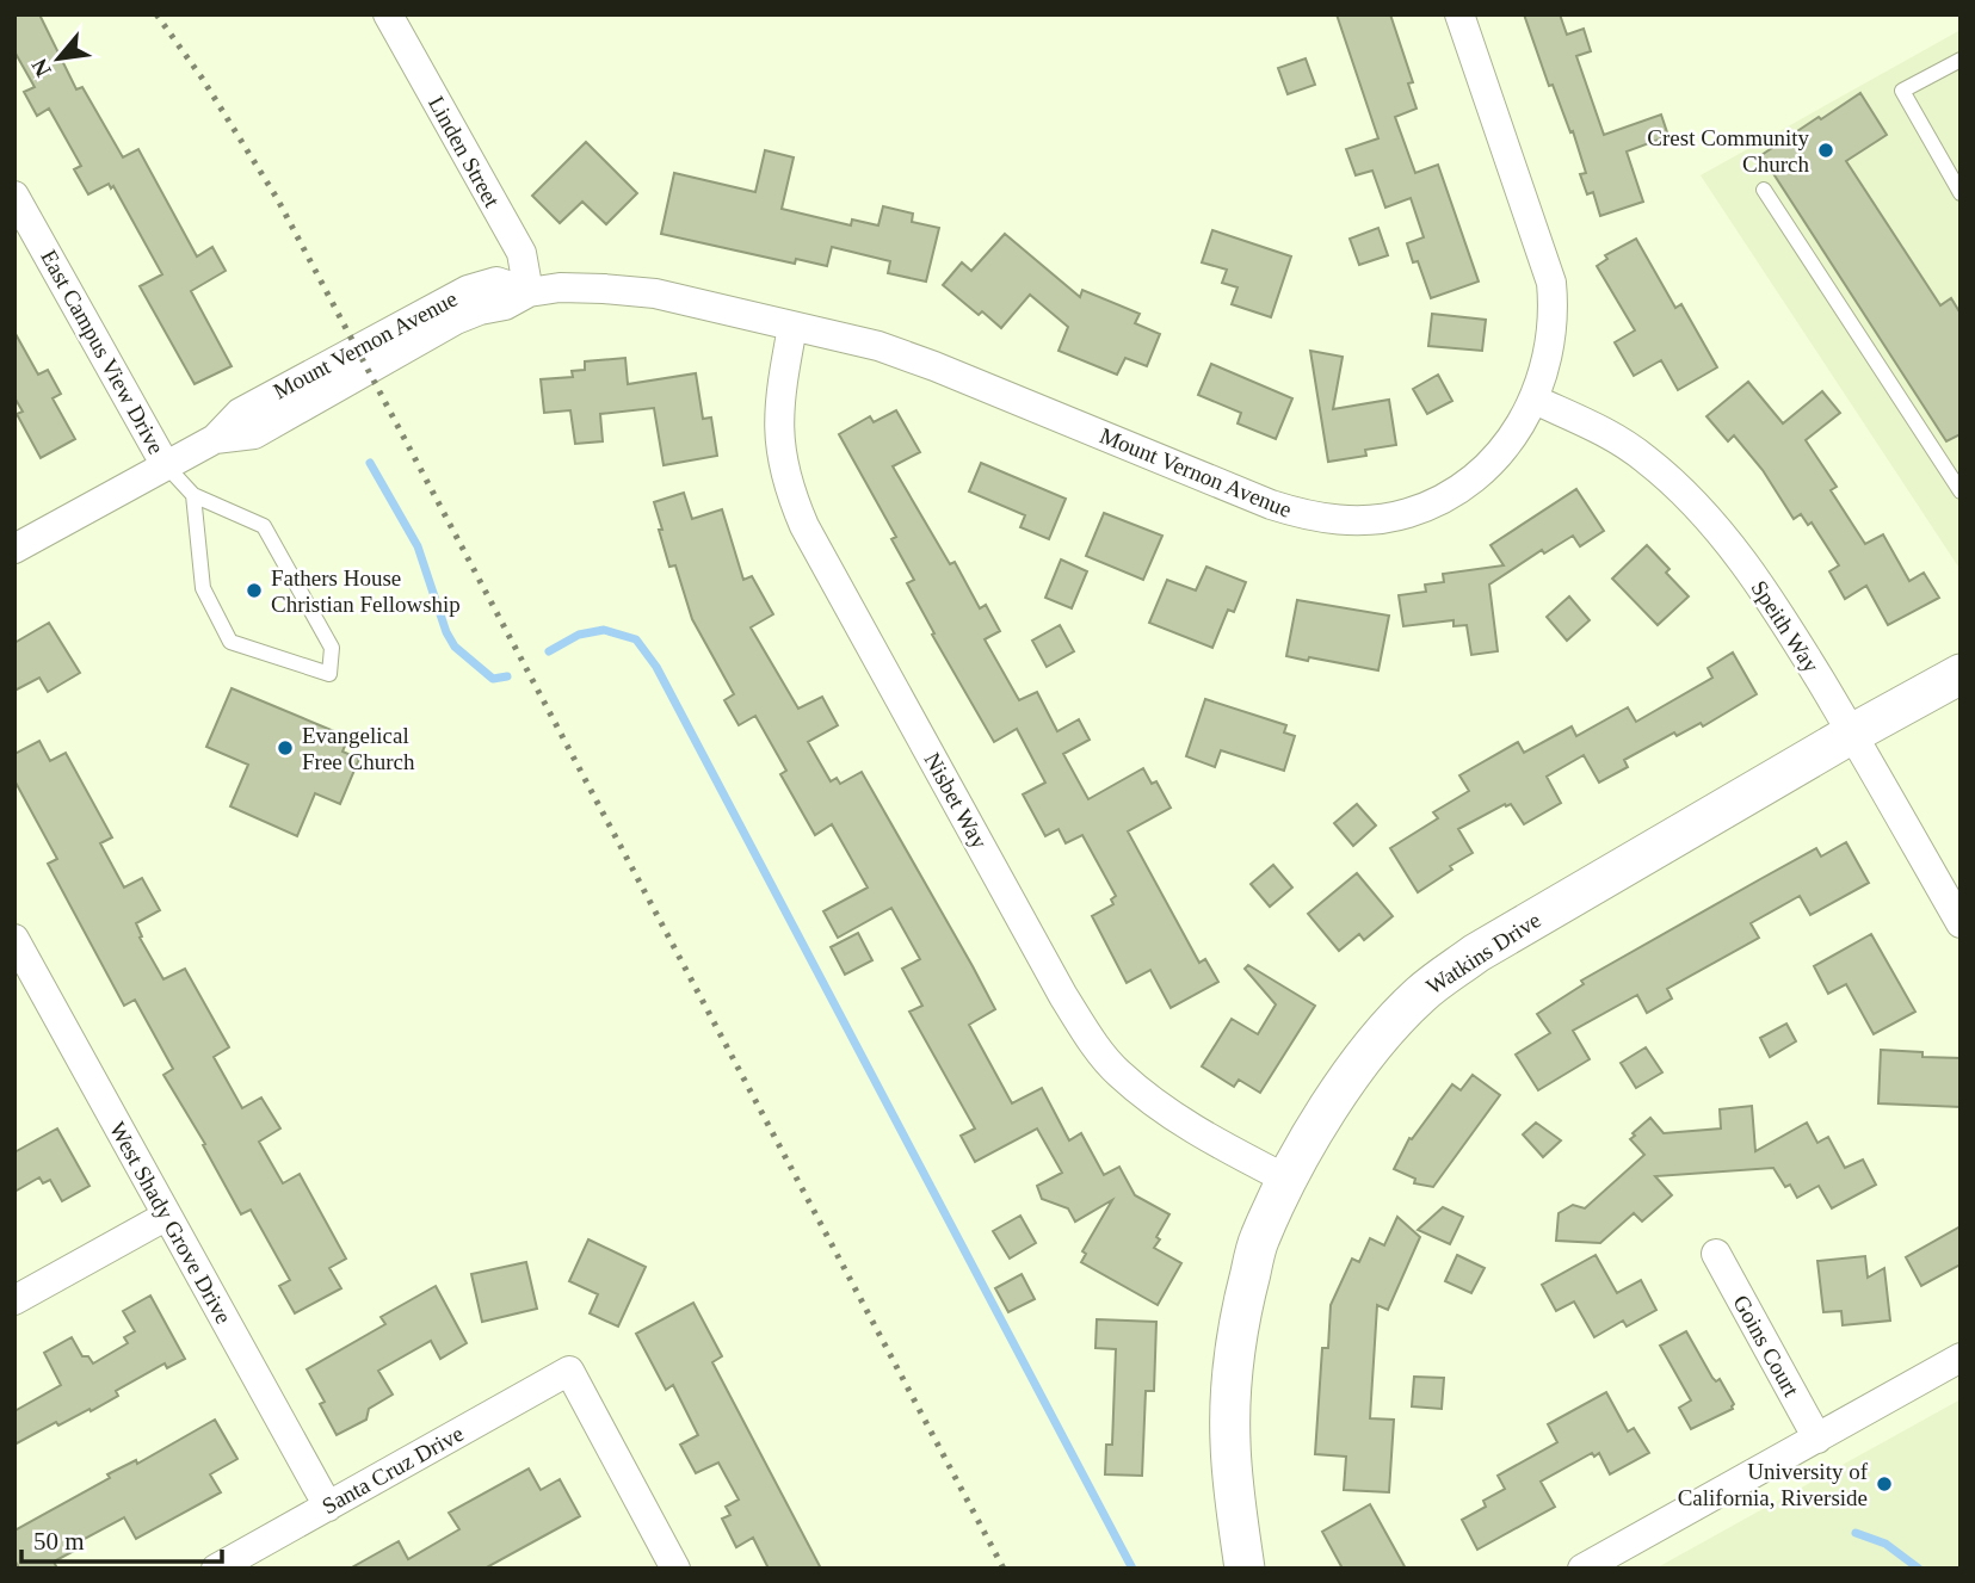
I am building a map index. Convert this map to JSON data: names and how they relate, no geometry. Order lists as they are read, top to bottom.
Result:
{
  "streets": {
    "main road": ["Watkins Drive"],
    "street": [
      "Linden Street",
      "Mount Vernon Avenue",
      "East Campus View Drive",
      "Speith Way",
      "Nisbet Way",
      "West Shady Grove Drive",
      "Goins Court",
      "Santa Cruz Drive"
    ]
  },
  "crossings": [
    ["Linden Street", "Mount Vernon Avenue"],
    ["Mount Vernon Avenue", "East Campus View Drive"],
    ["Mount Vernon Avenue", "Speith Way"],
    ["Mount Vernon Avenue", "Nisbet Way"],
    ["Speith Way", "Watkins Drive"],
    ["Nisbet Way", "Watkins Drive"],
    ["West Shady Grove Drive", "Santa Cruz Drive"]
  ],
  "places": [
    "Crest Community Church",
    "Fathers House Christian Fellowship",
    "Evangelical Free Church",
    "University of California, Riverside"
  ],
  "scale_bar": "50 m",
  "north": "bottom left"
}
